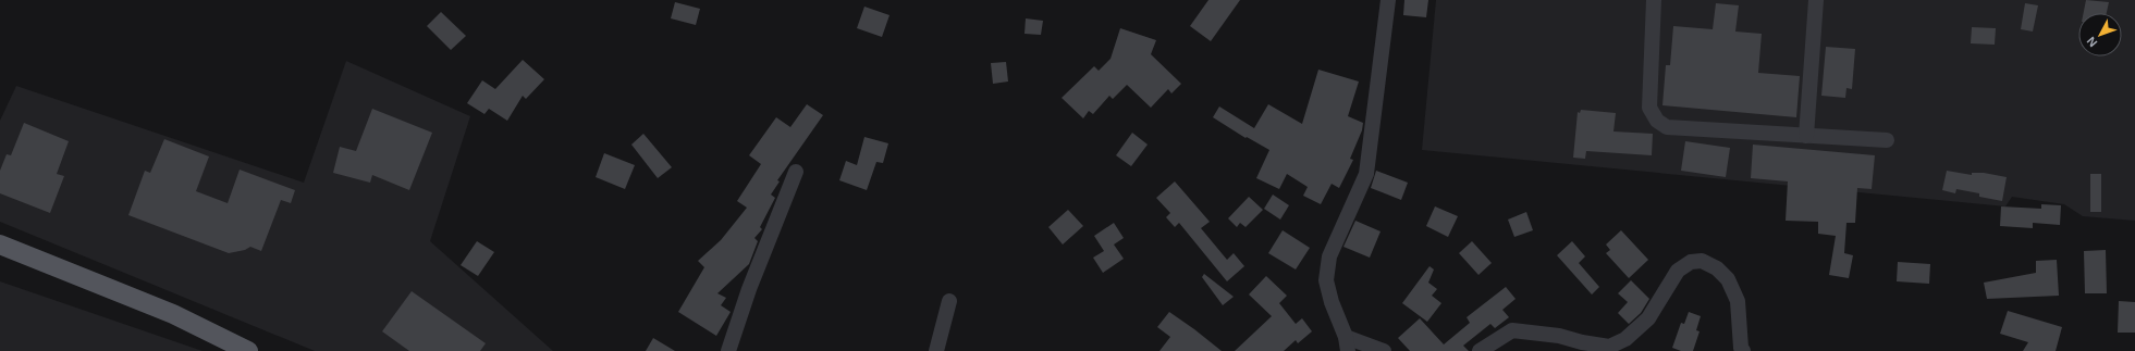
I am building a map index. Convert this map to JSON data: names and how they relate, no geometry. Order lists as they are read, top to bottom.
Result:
{
  "north": "bottom left"
}
